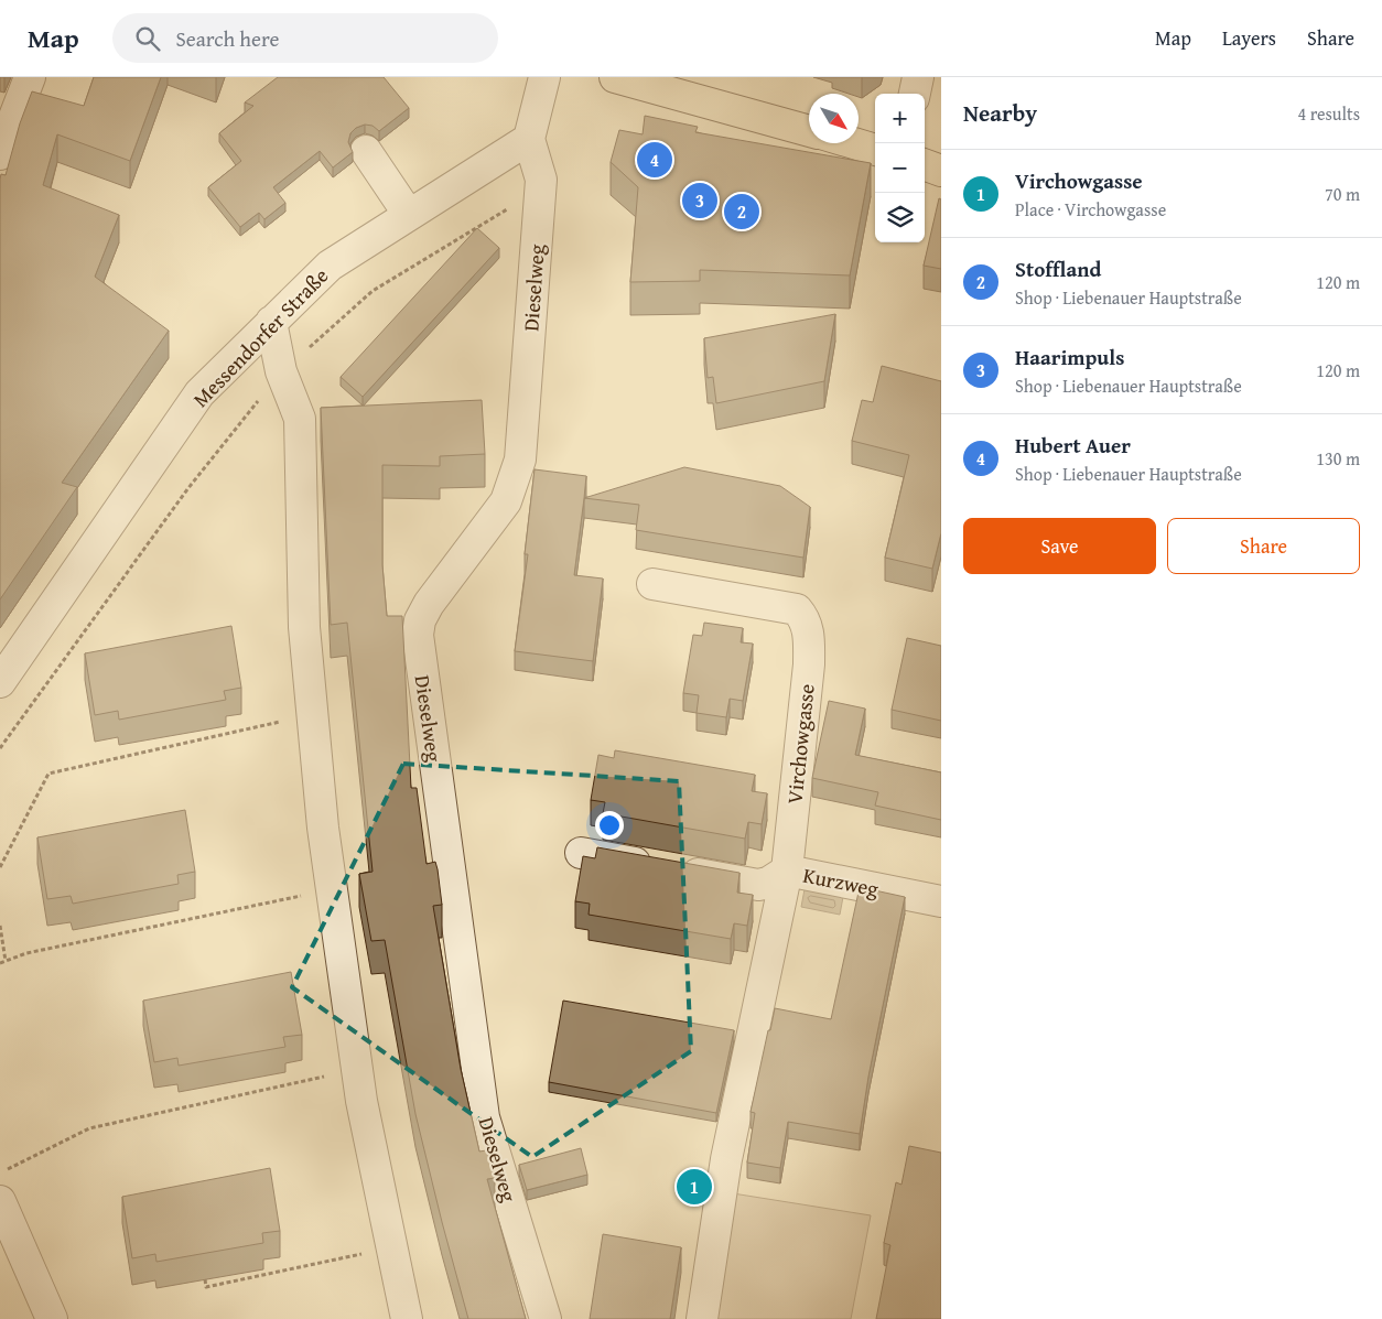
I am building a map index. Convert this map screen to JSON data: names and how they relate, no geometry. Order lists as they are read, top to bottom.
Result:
{
  "streets": {
    "street": [
      "Dieselweg",
      "Messendorfer Straße",
      "Virchowgasse",
      "Kurzweg"
    ]
  },
  "crossings": [
    ["Dieselweg", "Messendorfer Straße"],
    ["Virchowgasse", "Kurzweg"]
  ],
  "north": "bottom right",
  "page": {
    "header": "Map",
    "search": "Search here",
    "nav": ["Map", "Layers", "Share"],
    "heading": ["Nearby", "4 results"],
    "map_buttons": ["+", "−"],
    "pins": [
      "4",
      "3",
      "2",
      "1"
    ],
    "list": [
      {
        "mark": "1",
        "name": "Virchowgasse",
        "note": "Place · Virchowgasse",
        "value": "70 m"
      },
      {
        "mark": "2",
        "name": "Stoffland",
        "note": "Shop · Liebenauer Hauptstraße",
        "value": "120 m"
      },
      {
        "mark": "3",
        "name": "Haarimpuls",
        "note": "Shop · Liebenauer Hauptstraße",
        "value": "120 m"
      },
      {
        "mark": "4",
        "name": "Hubert Auer",
        "note": "Shop · Liebenauer Hauptstraße",
        "value": "130 m"
      }
    ],
    "buttons": ["Save", "Share"]
  }
}
